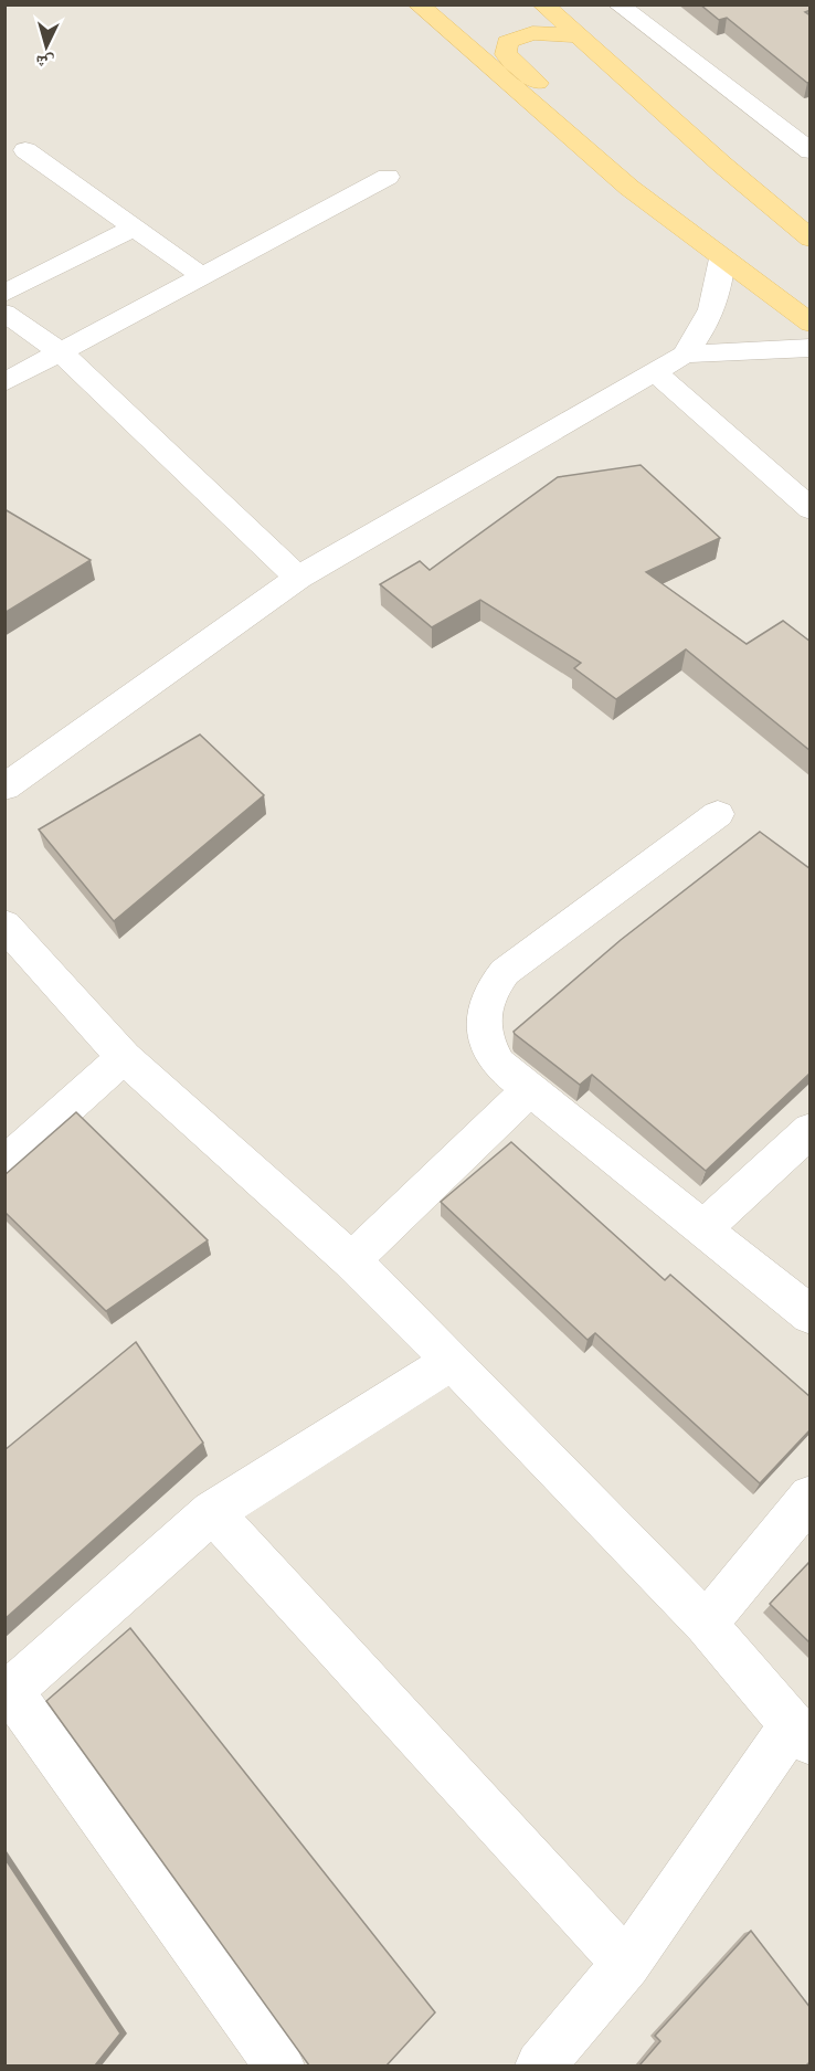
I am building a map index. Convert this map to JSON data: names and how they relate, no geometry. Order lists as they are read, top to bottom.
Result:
{
  "north": "bottom"
}
